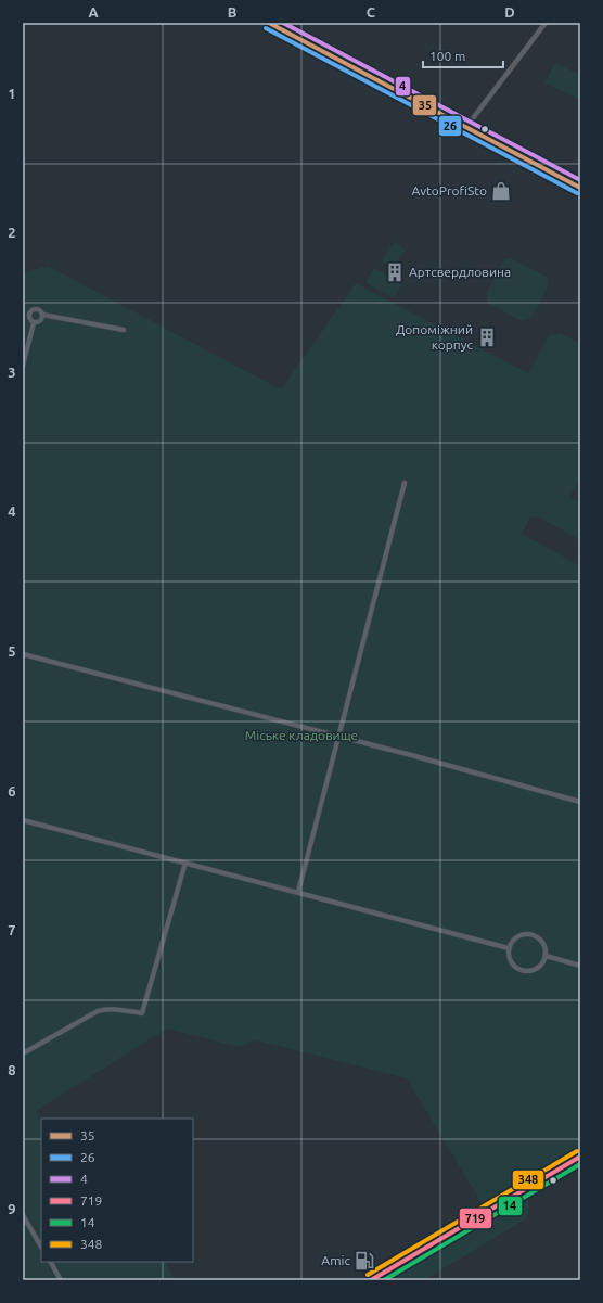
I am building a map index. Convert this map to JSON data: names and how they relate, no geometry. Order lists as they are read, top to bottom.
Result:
{
  "parks": ["Міське кладовище"],
  "places": {
    "shop": ["AvtoProfiSto"],
    "building": ["Артсвердловина", "Допоміжний корпус"],
    "fuel station": ["Amic"]
  },
  "lines": [
    "transit line 35",
    "transit line 4",
    "transit line 26",
    "transit line 348",
    "transit line 719",
    "transit line 14"
  ],
  "legend": [
    "35",
    "26",
    "4",
    "719",
    "14",
    "348"
  ],
  "scale_bar": "100 m",
  "grid": {
    "columns": [
      "A",
      "B",
      "C",
      "D"
    ],
    "rows": [
      "1",
      "2",
      "3",
      "4",
      "5",
      "6",
      "7",
      "8",
      "9"
    ]
  }
}
